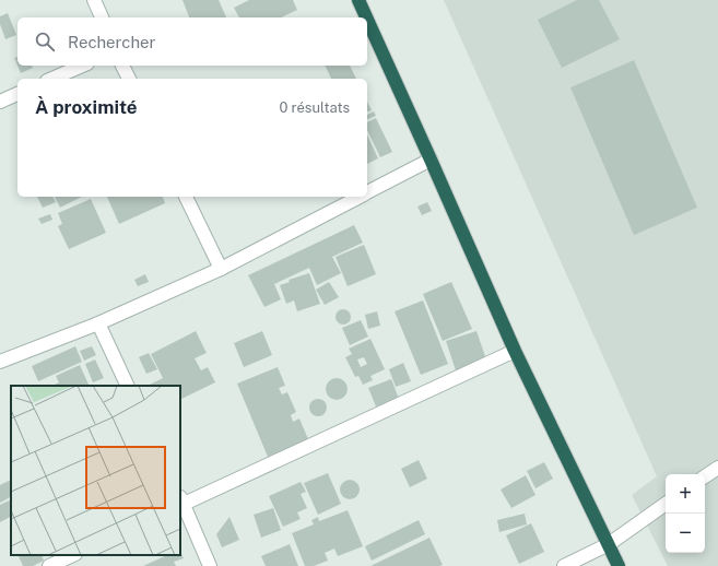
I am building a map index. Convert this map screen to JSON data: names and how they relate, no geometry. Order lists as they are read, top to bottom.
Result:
{
  "page": {
    "search": "Rechercher",
    "heading": ["À proximité", "0 résultats"],
    "map_buttons": ["+", "−"]
  }
}
